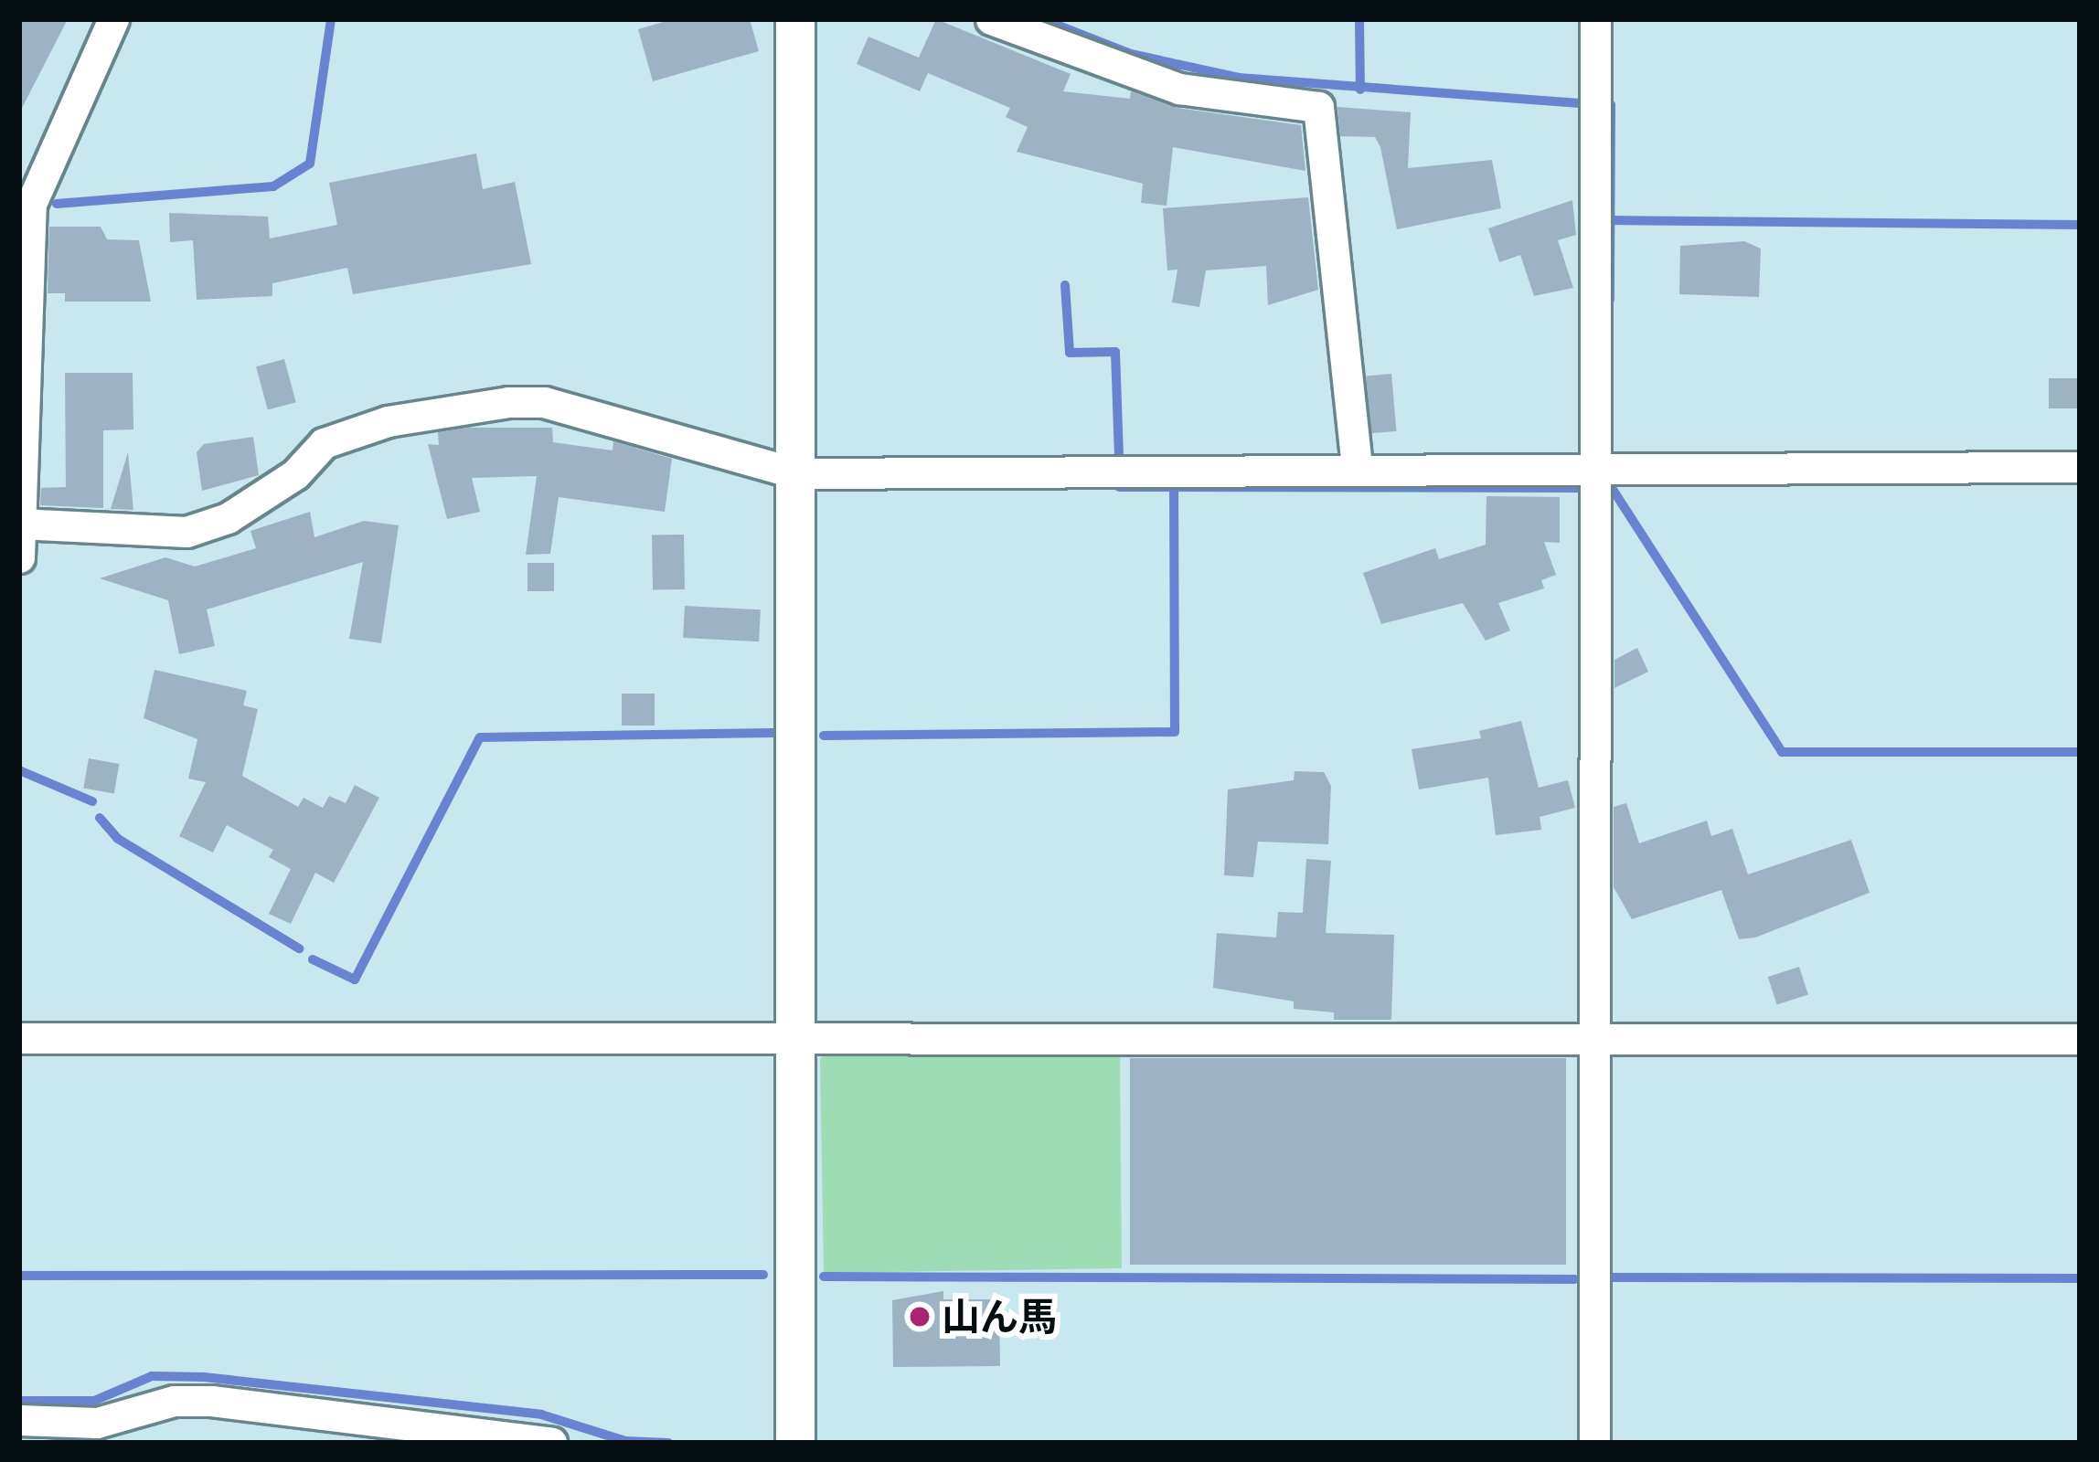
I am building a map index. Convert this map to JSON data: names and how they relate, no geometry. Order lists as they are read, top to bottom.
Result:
{
  "places": ["山ん馬"]
}
